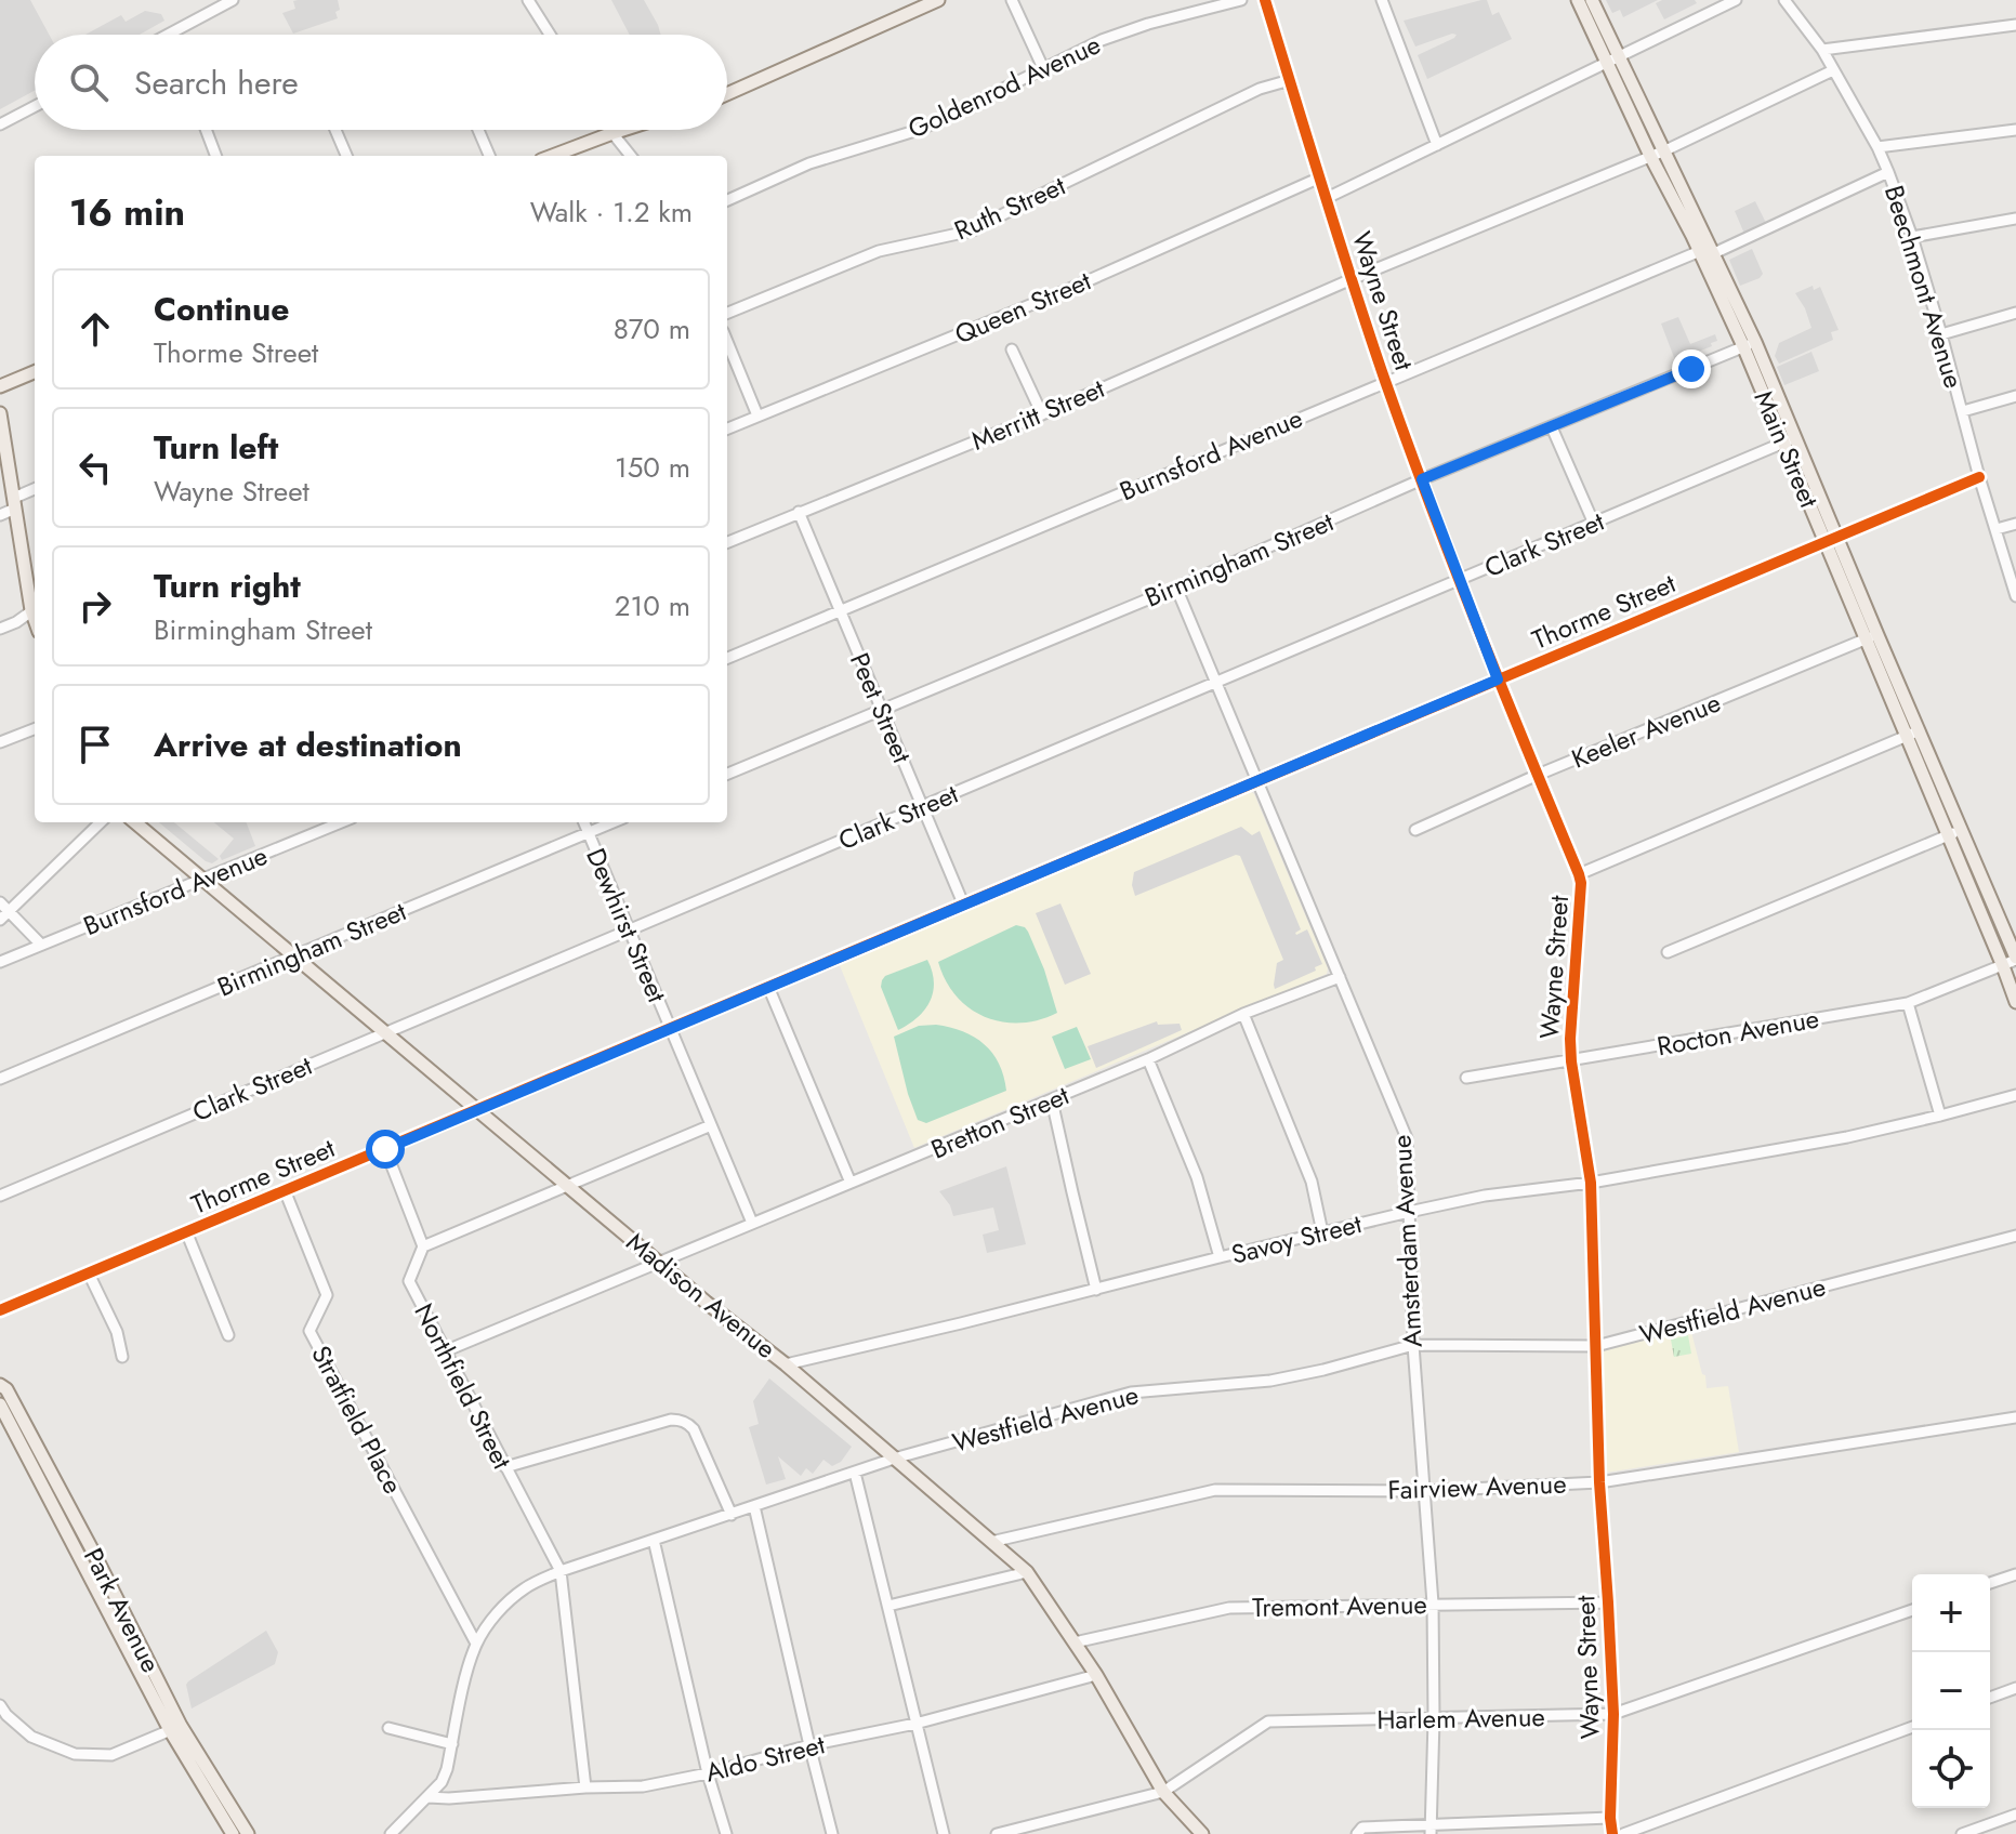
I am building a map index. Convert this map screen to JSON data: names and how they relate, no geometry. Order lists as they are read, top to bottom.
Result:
{
  "streets": {
    "main road": ["Main Street", "Madison Avenue", "Park Avenue"],
    "street": [
      "Goldenrod Avenue",
      "Ruth Street",
      "Beechmont Avenue",
      "Wayne Street",
      "Queen Street",
      "Merritt Street",
      "Burnsford Avenue",
      "Clark Street",
      "Birmingham Street",
      "Thorme Street",
      "Peet Street",
      "Keeler Avenue",
      "Dewhirst Street",
      "Rocton Avenue",
      "Bretton Street",
      "Savoy Street",
      "Amsterdam Avenue",
      "Westfield Avenue",
      "Northfield Street",
      "Stratfield Place",
      "Fairview Avenue",
      "Tremont Avenue",
      "Harlem Avenue",
      "Aldo Street"
    ]
  },
  "crossings": [
    ["Ruth Street", "Wayne Street"],
    ["Beechmont Avenue", "Merritt Street"],
    ["Beechmont Avenue", "Thorme Street"],
    ["Wayne Street", "Queen Street"],
    ["Wayne Street", "Merritt Street"],
    ["Wayne Street", "Burnsford Avenue"],
    ["Wayne Street", "Clark Street"],
    ["Wayne Street", "Birmingham Street"],
    ["Wayne Street", "Thorme Street"],
    ["Wayne Street", "Keeler Avenue"],
    ["Wayne Street", "Rocton Avenue"],
    ["Wayne Street", "Savoy Street"],
    ["Wayne Street", "Westfield Avenue"],
    ["Wayne Street", "Fairview Avenue"],
    ["Wayne Street", "Tremont Avenue"],
    ["Wayne Street", "Harlem Avenue"],
    ["Merritt Street", "Main Street"],
    ["Merritt Street", "Peet Street"],
    ["Main Street", "Burnsford Avenue"],
    ["Main Street", "Clark Street"],
    ["Main Street", "Birmingham Street"],
    ["Main Street", "Thorme Street"],
    ["Main Street", "Keeler Avenue"],
    ["Main Street", "Rocton Avenue"],
    ["Burnsford Avenue", "Peet Street"],
    ["Burnsford Avenue", "Madison Avenue"],
    ["Clark Street", "Peet Street"],
    ["Clark Street", "Dewhirst Street"],
    ["Clark Street", "Amsterdam Avenue"],
    ["Clark Street", "Madison Avenue"],
    ["Birmingham Street", "Peet Street"],
    ["Birmingham Street", "Dewhirst Street"],
    ["Birmingham Street", "Amsterdam Avenue"],
    ["Birmingham Street", "Madison Avenue"],
    ["Thorme Street", "Peet Street"],
    ["Thorme Street", "Dewhirst Street"],
    ["Thorme Street", "Amsterdam Avenue"],
    ["Thorme Street", "Madison Avenue"],
    ["Thorme Street", "Stratfield Place"],
    ["Dewhirst Street", "Bretton Street"],
    ["Bretton Street", "Amsterdam Avenue"],
    ["Bretton Street", "Madison Avenue"],
    ["Bretton Street", "Northfield Street"],
    ["Savoy Street", "Amsterdam Avenue"],
    ["Savoy Street", "Madison Avenue"],
    ["Amsterdam Avenue", "Westfield Avenue"],
    ["Amsterdam Avenue", "Fairview Avenue"],
    ["Amsterdam Avenue", "Tremont Avenue"],
    ["Amsterdam Avenue", "Harlem Avenue"],
    ["Madison Avenue", "Westfield Avenue"],
    ["Madison Avenue", "Fairview Avenue"],
    ["Madison Avenue", "Tremont Avenue"],
    ["Madison Avenue", "Harlem Avenue"],
    ["Madison Avenue", "Aldo Street"],
    ["Westfield Avenue", "Northfield Street"],
    ["Westfield Avenue", "Stratfield Place"],
    ["Westfield Avenue", "Aldo Street"]
  ],
  "page": {
    "search": "Search here",
    "heading": ["16 min", "Walk · 1.2 km"],
    "list": [
      ["Continue", "Thorme Street", "870 m"],
      ["Turn left", "Wayne Street", "150 m"],
      ["Turn right", "Birmingham Street", "210 m"],
      "Arrive at destination"
    ],
    "map_buttons": ["+", "−"]
  }
}
